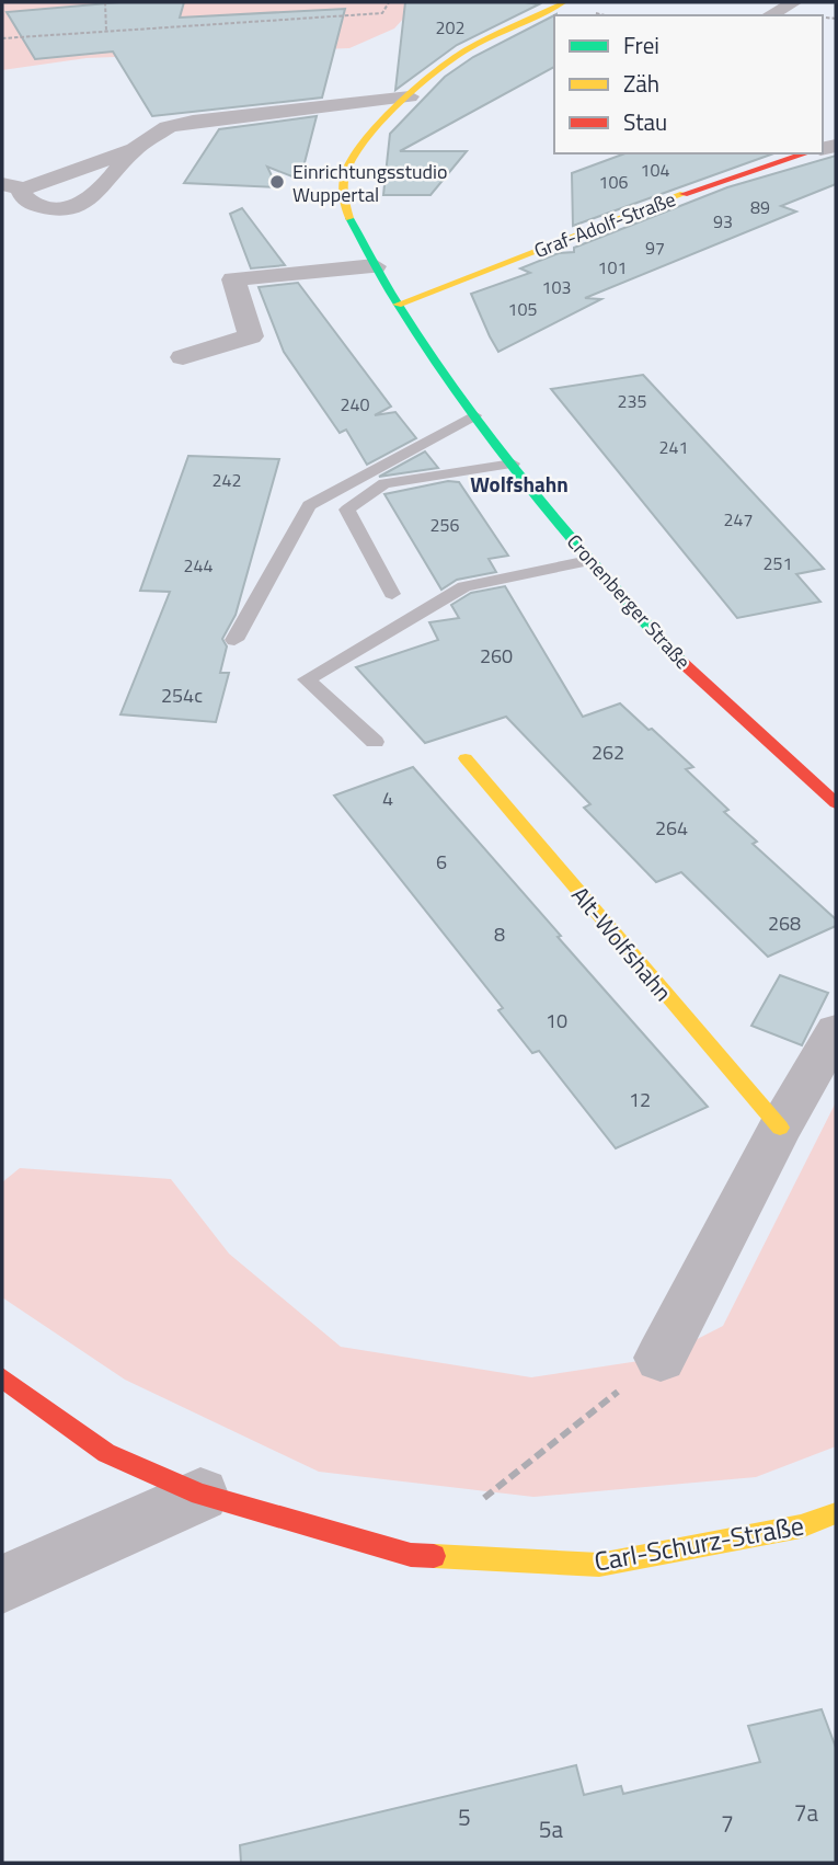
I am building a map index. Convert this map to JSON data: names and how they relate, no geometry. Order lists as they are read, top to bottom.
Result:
{
  "streets": {
    "main road": [
      "Graf-Adolf-Straße",
      "Cronenberger Straße",
      "Alt-Wolfshahn",
      "Carl-Schurz-Straße"
    ]
  },
  "crossings": [
    ["Graf-Adolf-Straße", "Cronenberger Straße"]
  ],
  "districts": ["Wolfshahn"],
  "places": ["Einrichtungsstudio Wuppertal"],
  "house_numbers": [
    "202",
    "104",
    "106",
    "89",
    "93",
    "97",
    "101",
    "103",
    "105",
    "235",
    "240",
    "241",
    "242",
    "247",
    "256",
    "251",
    "244",
    "260",
    "254c",
    "262",
    "4",
    "264",
    "6",
    "268",
    "8",
    "10",
    "12",
    "7a",
    "5",
    "7",
    "5a"
  ],
  "legend": ["Frei", "Zäh", "Stau"]
}
